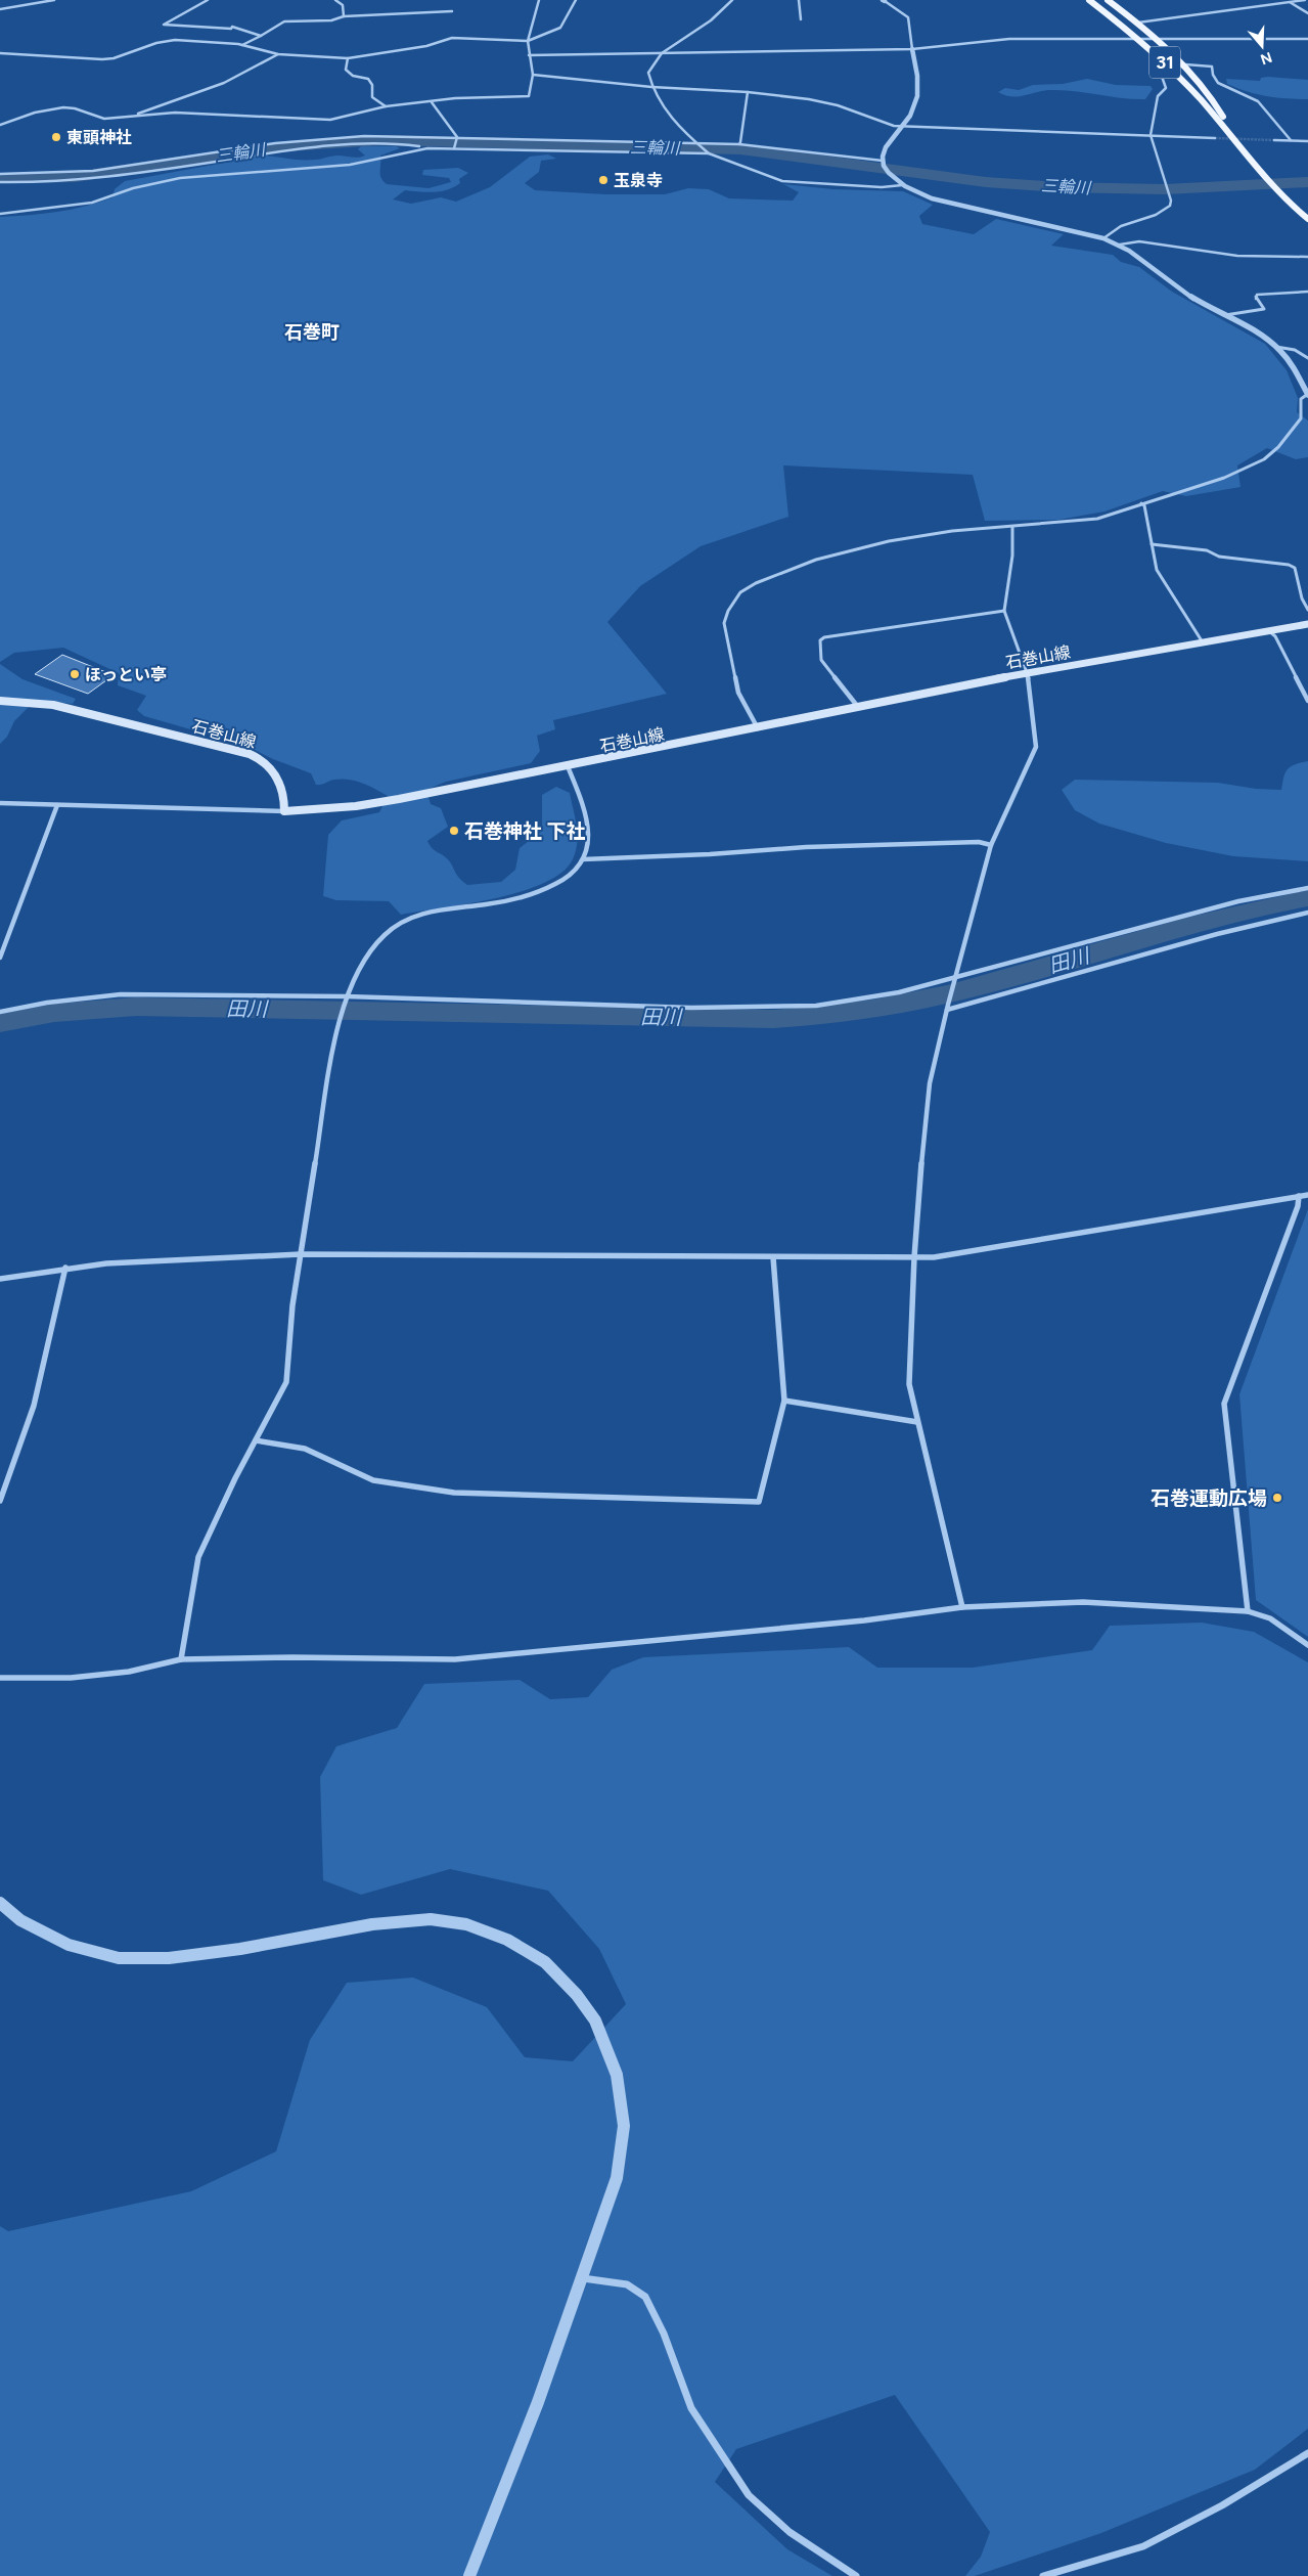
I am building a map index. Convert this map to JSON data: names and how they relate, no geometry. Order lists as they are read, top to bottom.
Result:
{
  "streets": {
    "main road": ["31", "石巻山線"]
  },
  "districts": ["石巻町"],
  "water": ["三輪川", "田川"],
  "places": [
    "東頭神社",
    "玉泉寺",
    "ほっとい亭",
    "石巻神社 下社",
    "石巻運動広場"
  ],
  "north": "bottom"
}
